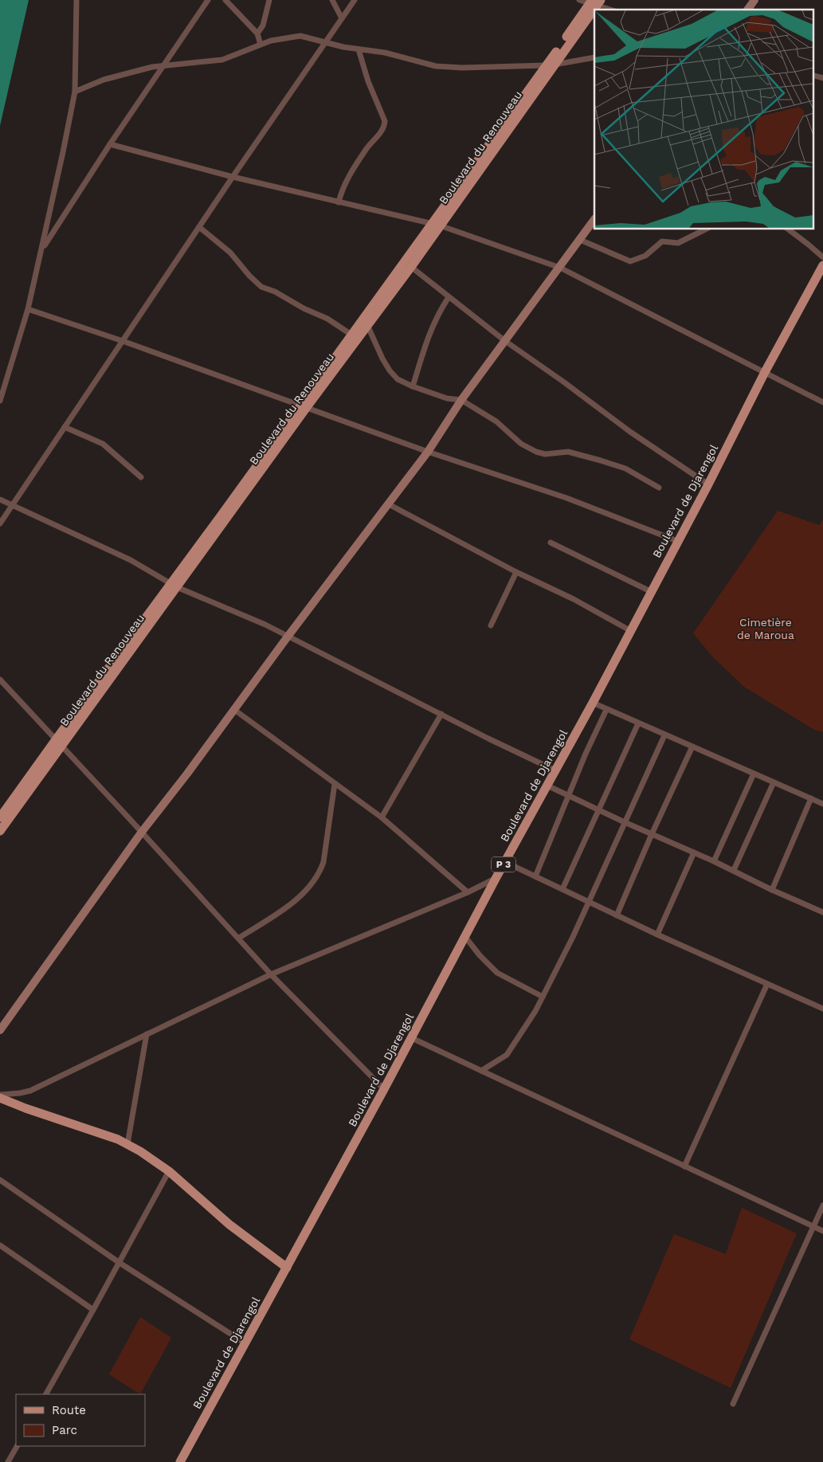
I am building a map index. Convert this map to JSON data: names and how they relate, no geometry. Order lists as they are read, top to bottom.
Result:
{
  "streets": {
    "main road": ["Boulevard du Renouveau", "Boulevard de Djarengol", "P 3"]
  },
  "parks": ["Cimetière de Maroua"],
  "legend": ["Route", "Parc"]
}
